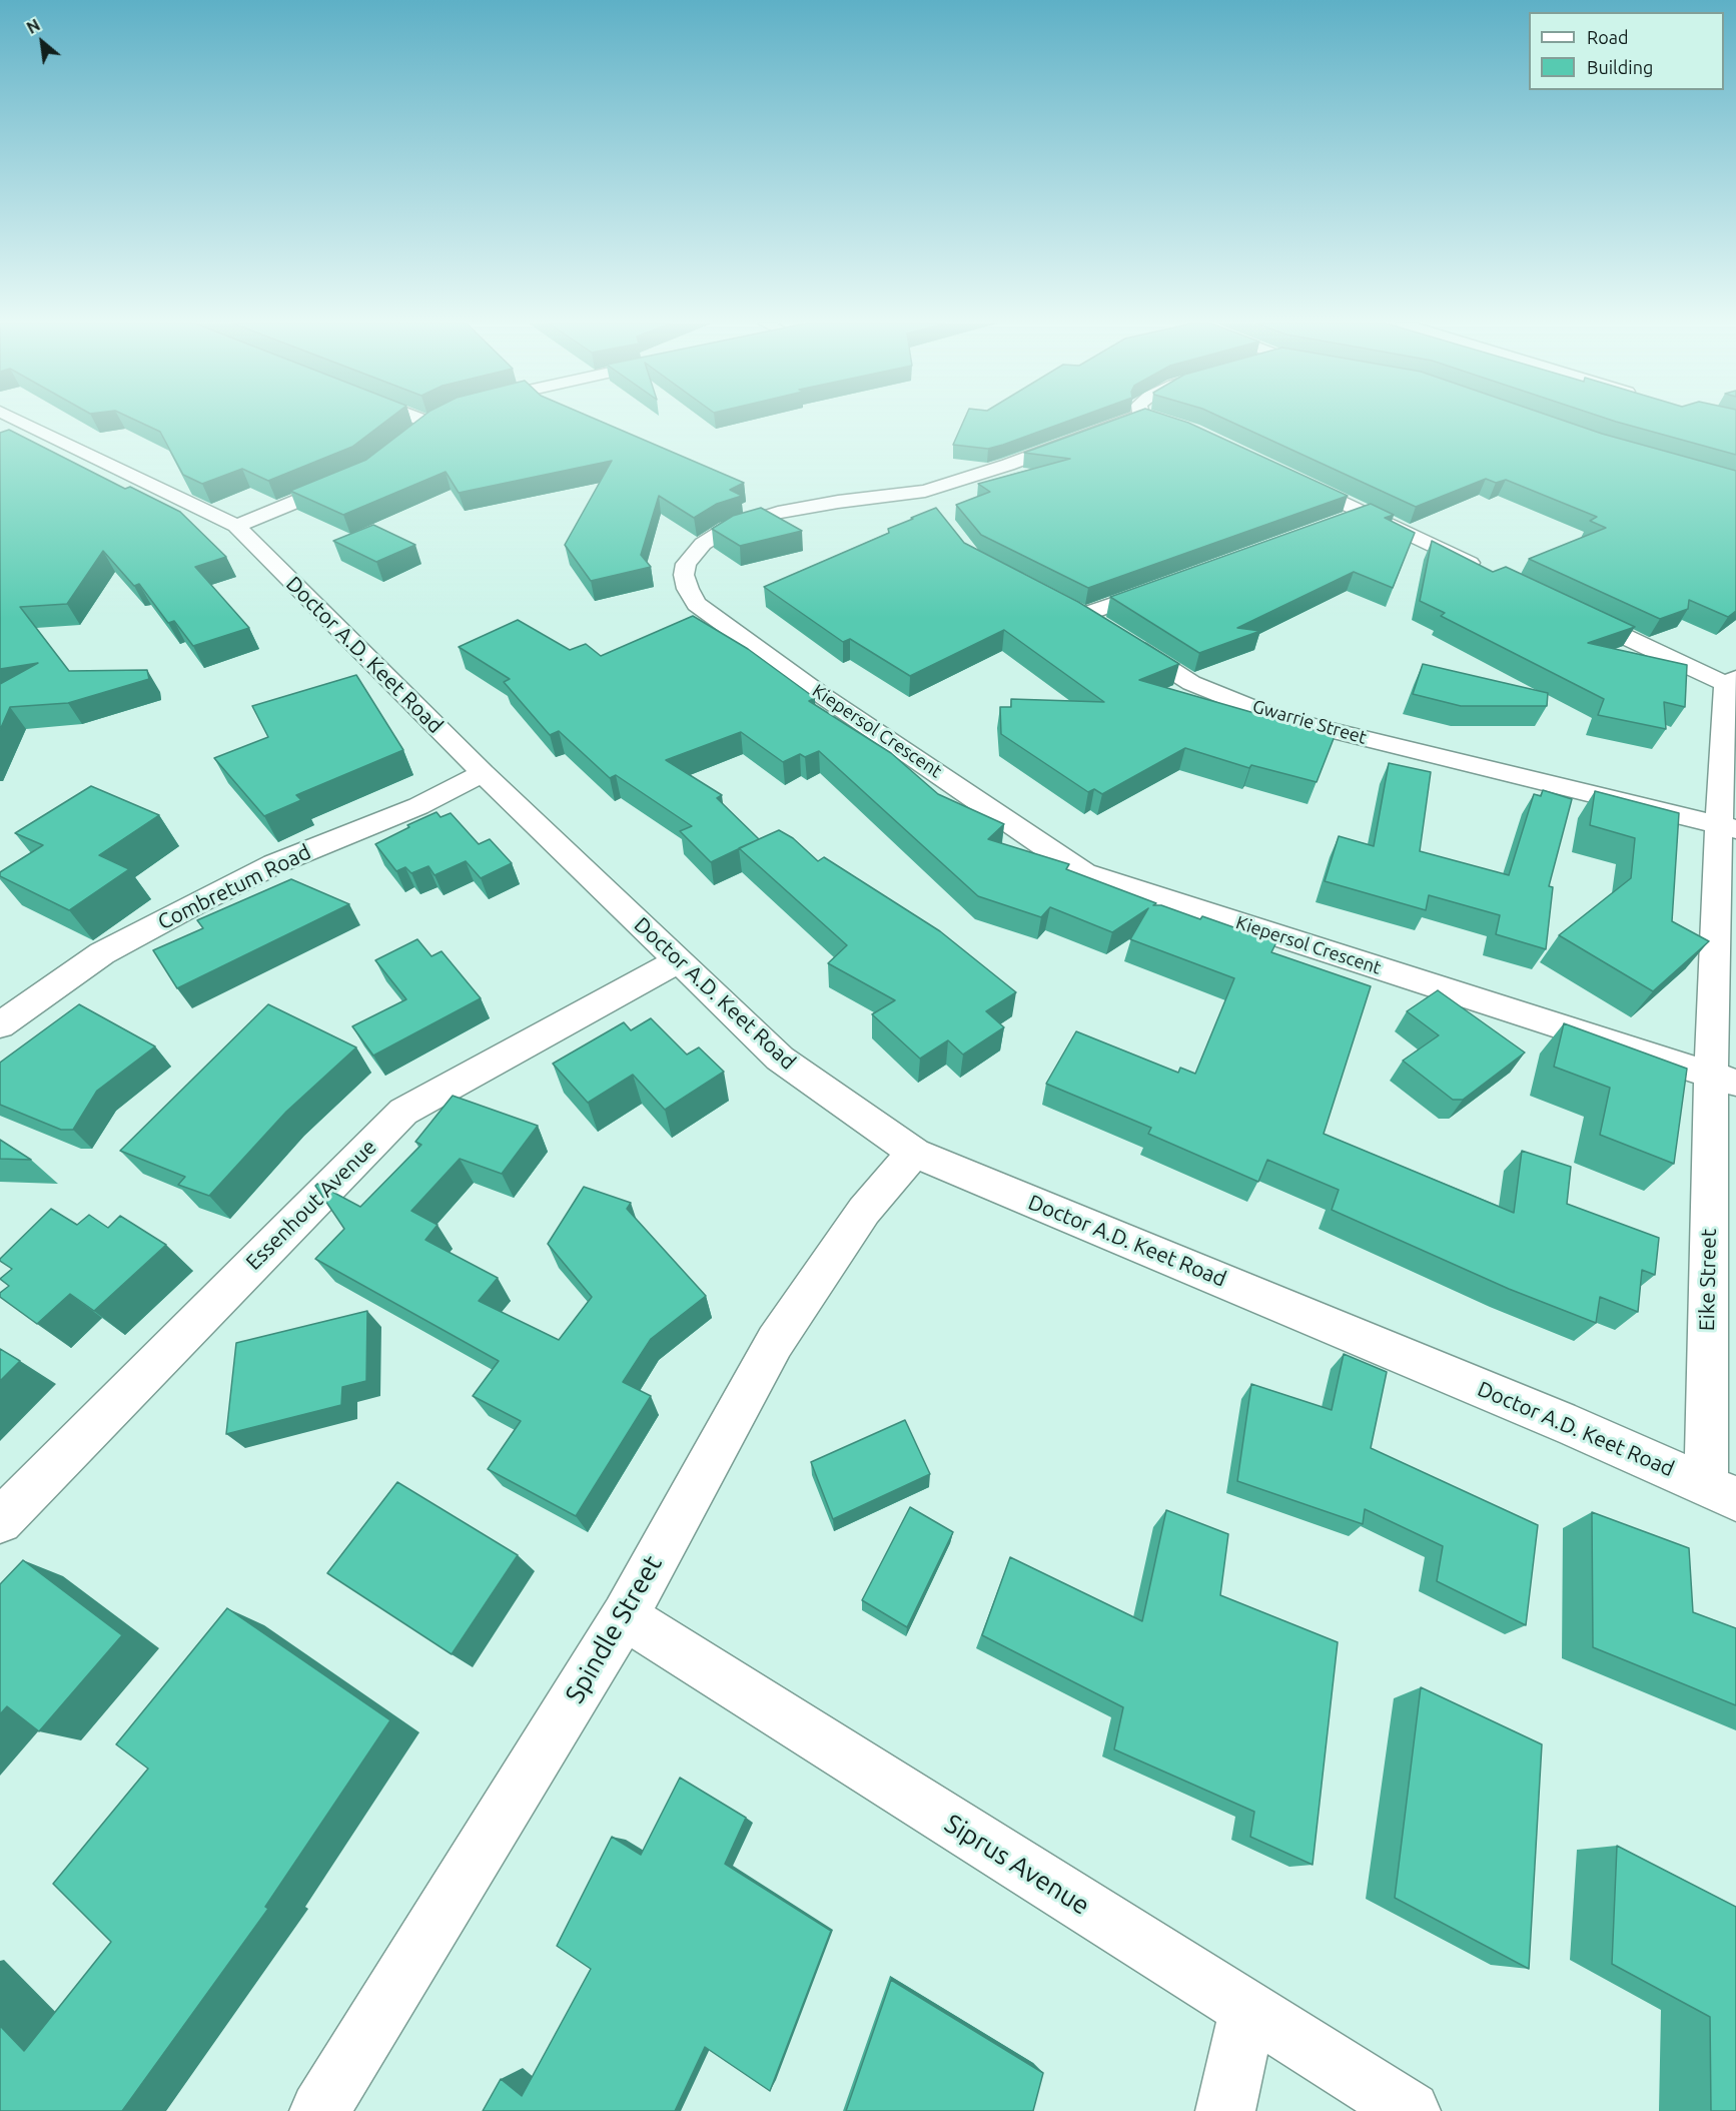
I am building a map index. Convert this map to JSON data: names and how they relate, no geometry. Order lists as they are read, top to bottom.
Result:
{
  "streets": {
    "street": [
      "Doctor A.D. Keet Road",
      "Gwarrie Street",
      "Kiepersol Crescent",
      "Combretum Road",
      "Essenhout Avenue",
      "Eike Street",
      "Spindle Street",
      "Siprus Avenue"
    ]
  },
  "crossings": [
    ["Doctor A.D. Keet Road", "Combretum Road"],
    ["Doctor A.D. Keet Road", "Essenhout Avenue"],
    ["Doctor A.D. Keet Road", "Eike Street"],
    ["Doctor A.D. Keet Road", "Spindle Street"],
    ["Gwarrie Street", "Eike Street"],
    ["Kiepersol Crescent", "Eike Street"],
    ["Spindle Street", "Siprus Avenue"]
  ],
  "legend": ["Road", "Building"],
  "north": "top left"
}
